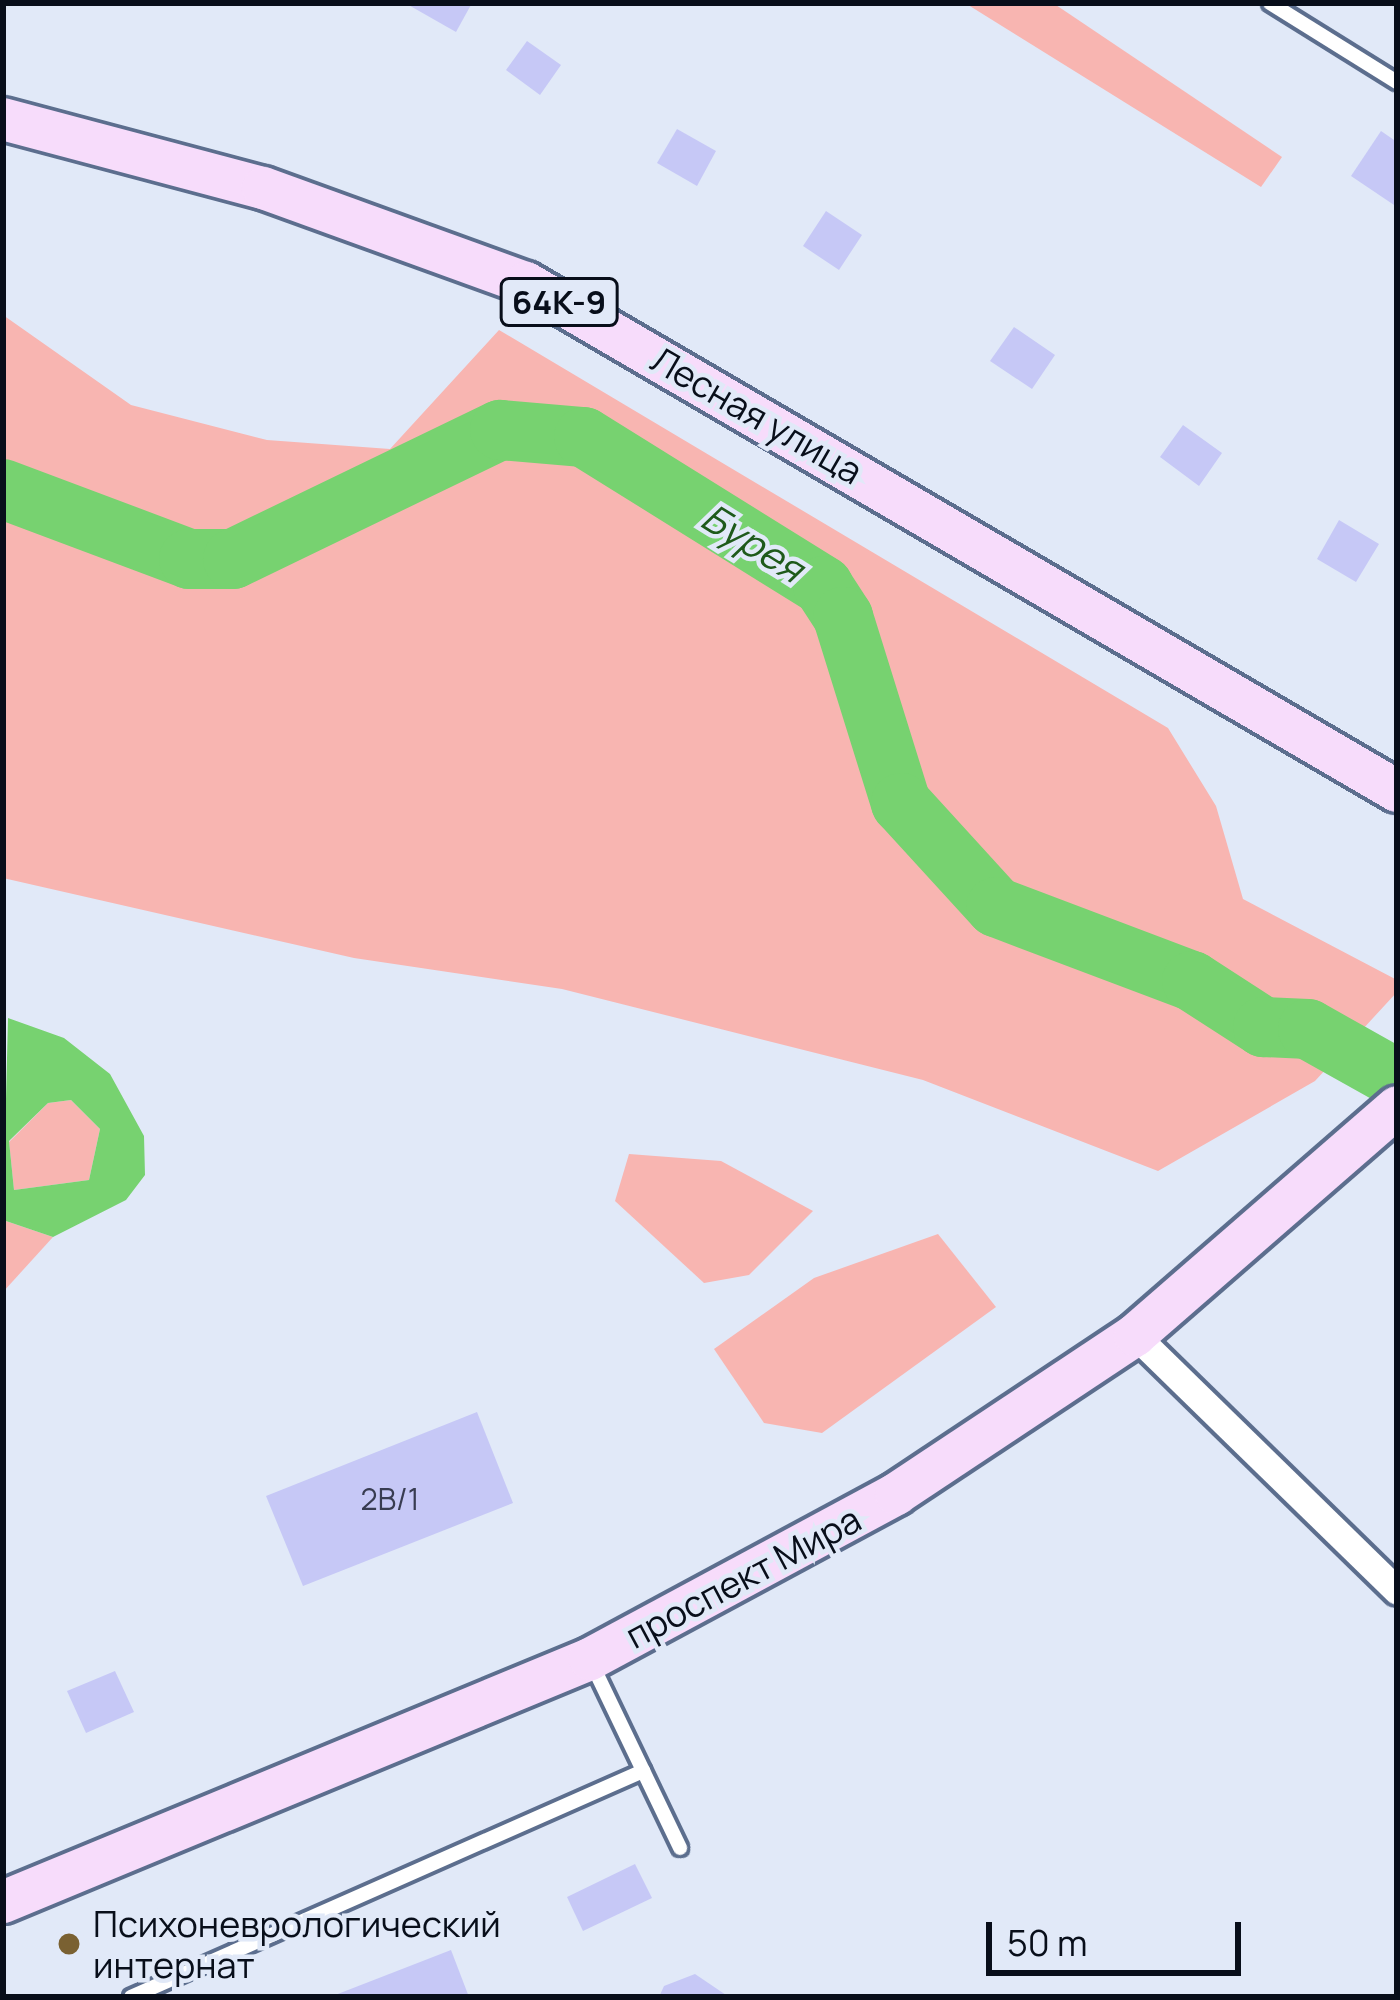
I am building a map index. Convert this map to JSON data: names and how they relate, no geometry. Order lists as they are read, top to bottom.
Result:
{
  "streets": {
    "main road": ["64К-9", "Лесная улица", "проспект Мира"]
  },
  "water": ["Бурея"],
  "places": ["Психоневрологический интернат"],
  "house_numbers": ["2В/1"],
  "scale_bar": "50 m"
}
